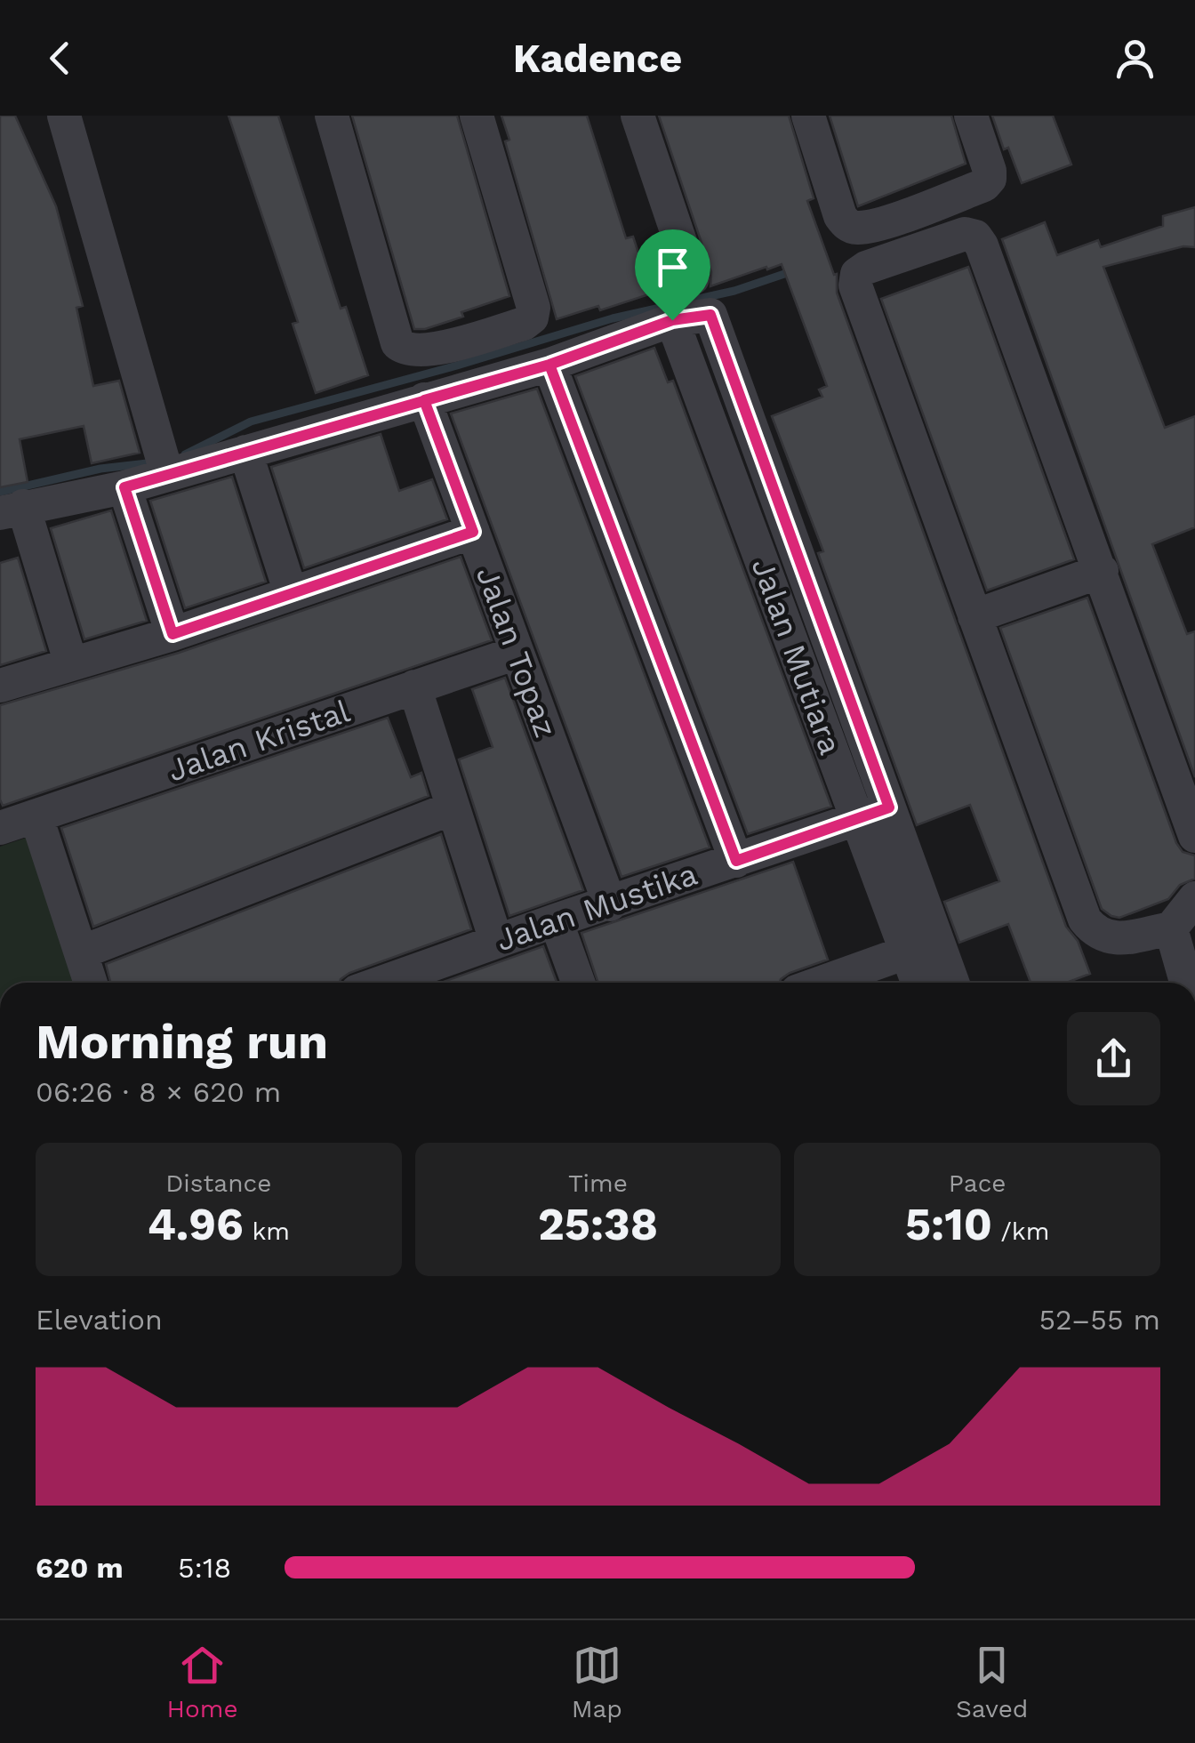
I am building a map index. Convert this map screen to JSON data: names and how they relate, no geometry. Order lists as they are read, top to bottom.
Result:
{
  "streets": {
    "street": [
      "Jalan Topaz",
      "Jalan Mutiara",
      "Jalan Kristal",
      "Jalan Mustika"
    ]
  },
  "crossings": [
    ["Jalan Topaz", "Jalan Kristal"],
    ["Jalan Topaz", "Jalan Mustika"],
    ["Jalan Mutiara", "Jalan Mustika"]
  ],
  "page": {
    "header": "Kadence",
    "heading": ["Morning run", "06:26 · 8 × 620 m"],
    "stats": [
      ["Distance", "4.96 km"],
      ["Time", "25:38"],
      ["Pace", "5:10 /km"]
    ],
    "chart": ["Elevation", "52–55 m"],
    "list": [
      {
        "name": "620 m",
        "note": "5:18"
      }
    ],
    "tabs": ["Home", "Map", "Saved"]
  }
}
